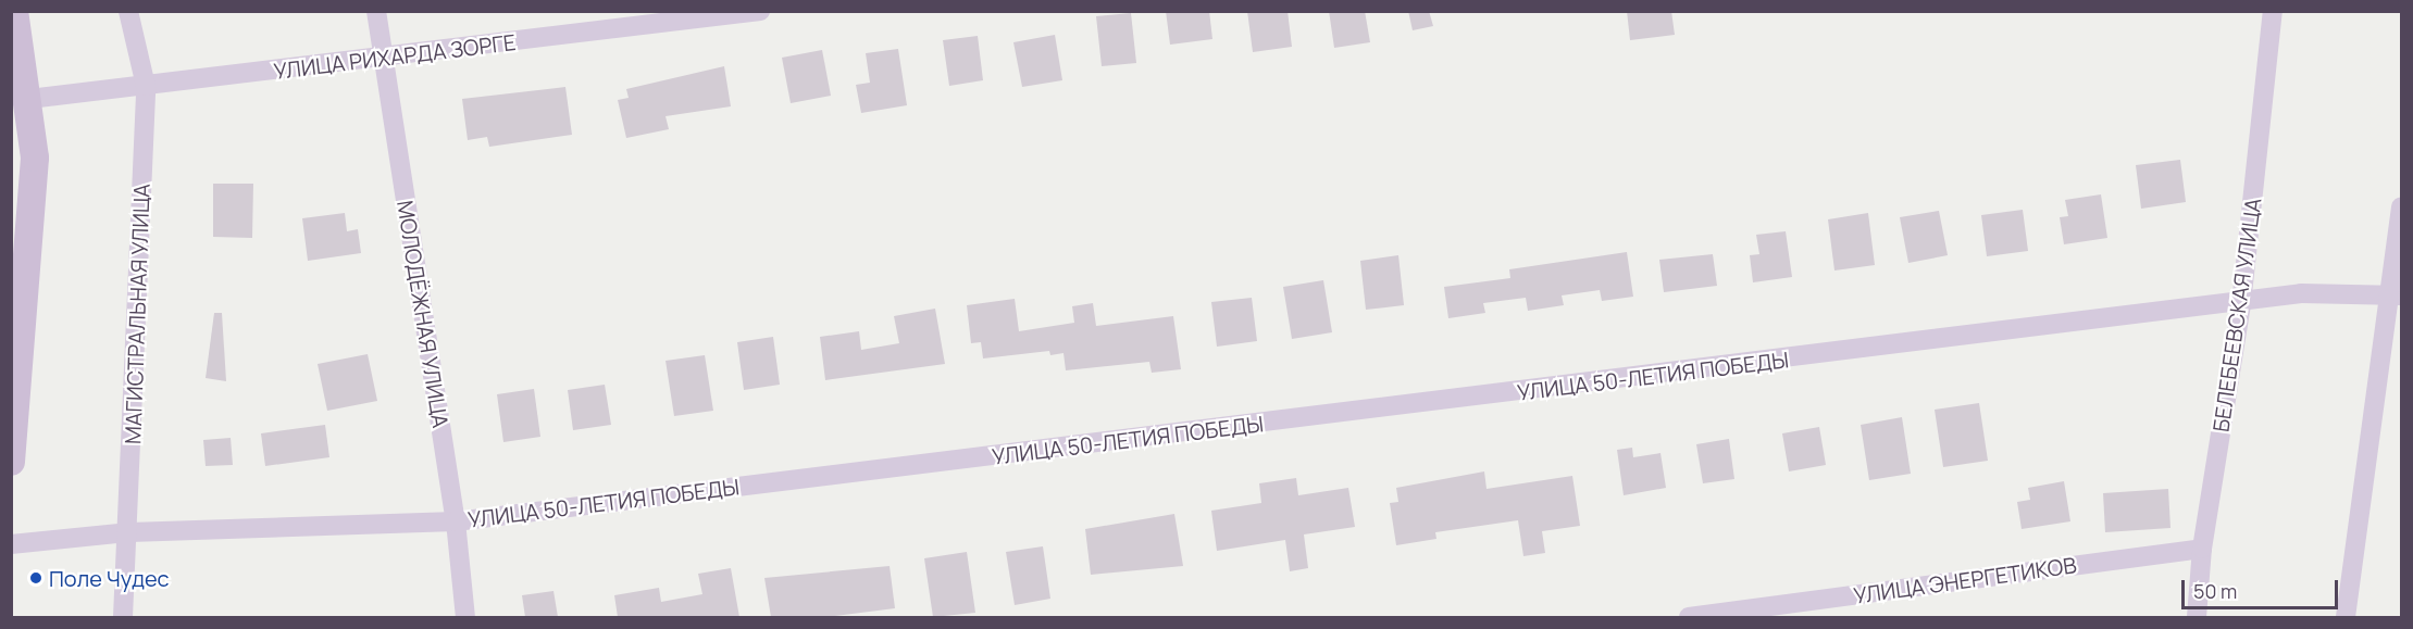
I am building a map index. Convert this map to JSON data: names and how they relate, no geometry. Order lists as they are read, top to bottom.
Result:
{
  "streets": {
    "street": [
      "УЛИЦА РИХАРДА ЗОРГЕ",
      "МАГИСТРАЛЬНАЯ УЛИЦА",
      "МОЛОДЁЖНАЯ УЛИЦА",
      "БЕЛЕБЕЕВСКАЯ УЛИЦА",
      "УЛИЦА 50-ЛЕТИЯ ПОБЕДЫ",
      "УЛИЦА ЭНЕРГЕТИКОВ"
    ]
  },
  "crossings": [
    ["УЛИЦА РИХАРДА ЗОРГЕ", "МАГИСТРАЛЬНАЯ УЛИЦА"],
    ["УЛИЦА РИХАРДА ЗОРГЕ", "МОЛОДЁЖНАЯ УЛИЦА"],
    ["МАГИСТРАЛЬНАЯ УЛИЦА", "УЛИЦА 50-ЛЕТИЯ ПОБЕДЫ"],
    ["МОЛОДЁЖНАЯ УЛИЦА", "УЛИЦА 50-ЛЕТИЯ ПОБЕДЫ"],
    ["БЕЛЕБЕЕВСКАЯ УЛИЦА", "УЛИЦА 50-ЛЕТИЯ ПОБЕДЫ"],
    ["БЕЛЕБЕЕВСКАЯ УЛИЦА", "УЛИЦА ЭНЕРГЕТИКОВ"]
  ],
  "places": ["Поле Чудес"],
  "scale_bar": "50 m"
}
